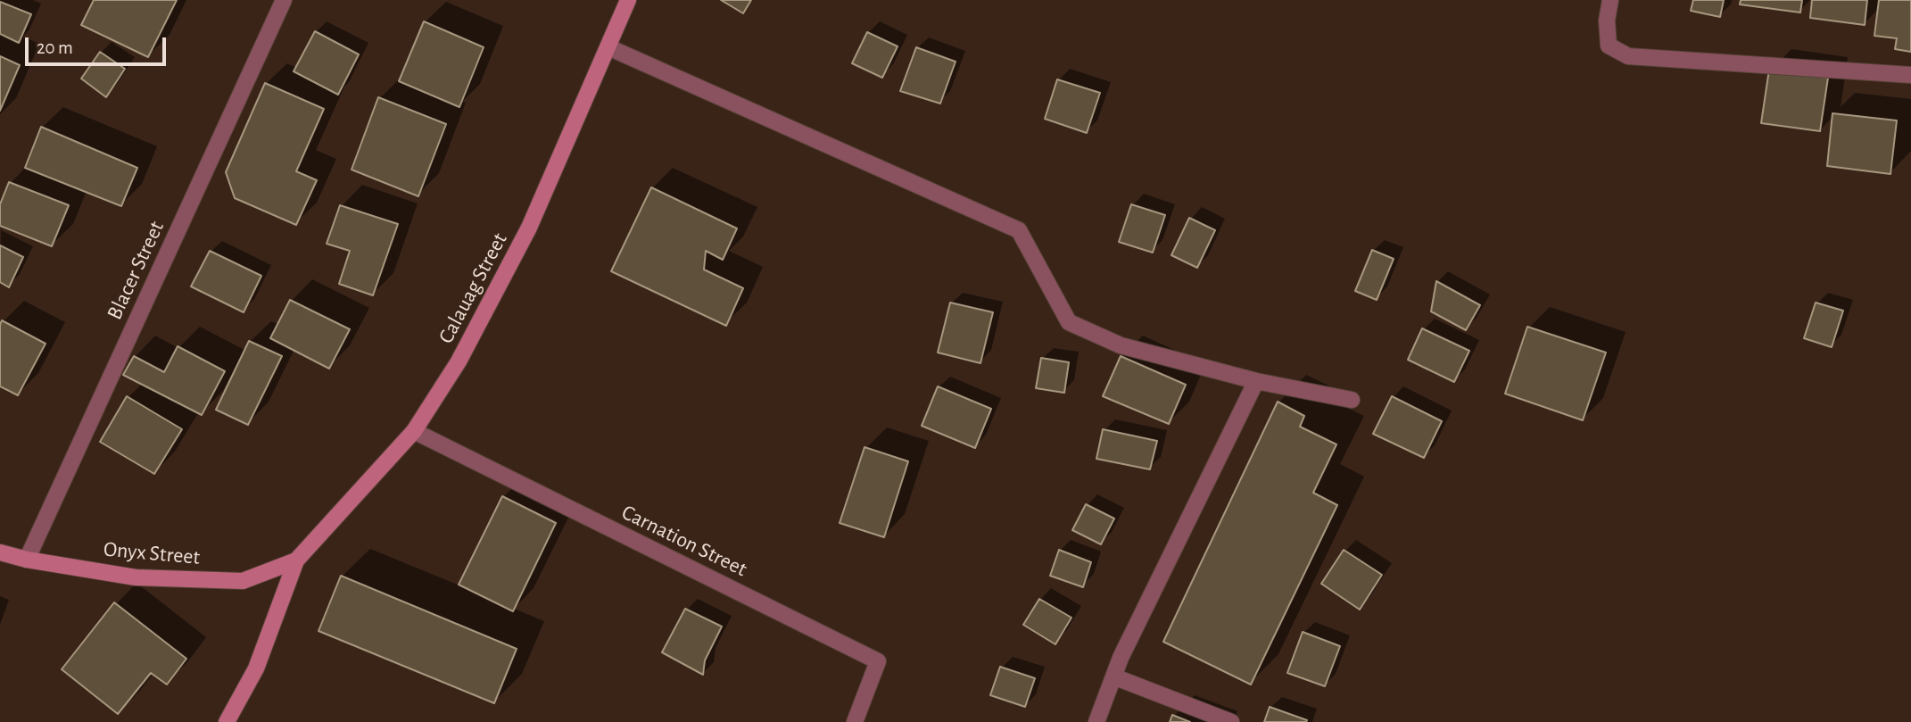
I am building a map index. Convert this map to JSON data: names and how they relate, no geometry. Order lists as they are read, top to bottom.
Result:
{
  "streets": {
    "street": [
      "Blacer Street",
      "Calauag Street",
      "Carnation Street",
      "Onyx Street"
    ]
  },
  "crossings": [
    ["Blacer Street", "Onyx Street"],
    ["Calauag Street", "Carnation Street"],
    ["Calauag Street", "Onyx Street"]
  ],
  "scale_bar": "20 m"
}
